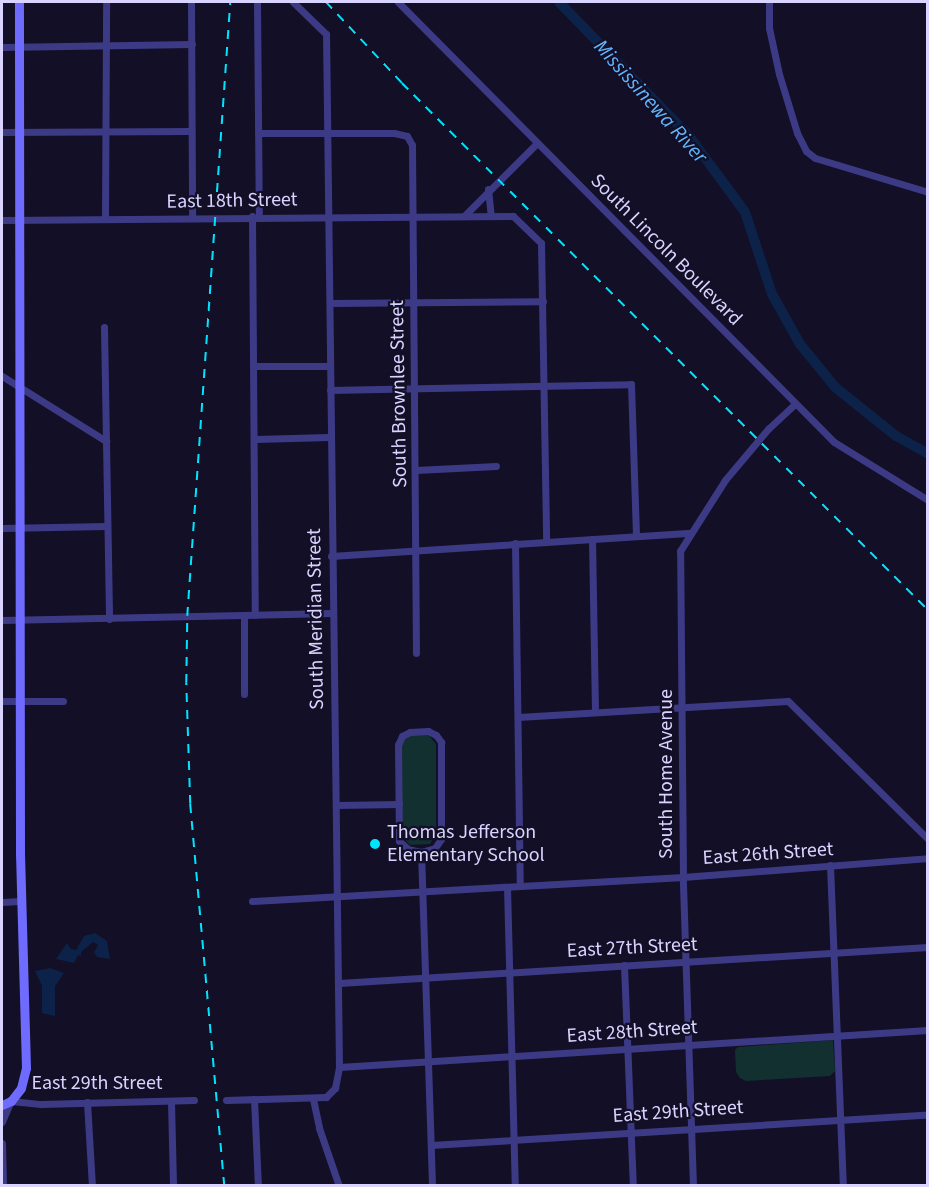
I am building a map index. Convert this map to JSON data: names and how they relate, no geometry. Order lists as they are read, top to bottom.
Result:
{
  "streets": {
    "main road": ["East 29th Street"],
    "street": [
      "East 18th Street",
      "South Lincoln Boulevard",
      "South Brownlee Street",
      "South Meridian Street",
      "South Home Avenue",
      "East 26th Street",
      "East 27th Street",
      "East 28th Street"
    ]
  },
  "crossings": [
    ["East 18th Street", "South Brownlee Street"],
    ["East 18th Street", "South Meridian Street"],
    ["South Lincoln Boulevard", "South Home Avenue"],
    ["South Brownlee Street", "South Meridian Street"],
    ["South Meridian Street", "East 26th Street"],
    ["South Meridian Street", "East 27th Street"],
    ["South Meridian Street", "East 28th Street"],
    ["South Home Avenue", "East 26th Street"],
    ["South Home Avenue", "East 27th Street"],
    ["South Home Avenue", "East 28th Street"],
    ["South Home Avenue", "East 29th Street"]
  ],
  "water": ["Mississinewa River"],
  "places": ["Thomas Jefferson Elementary School"]
}
